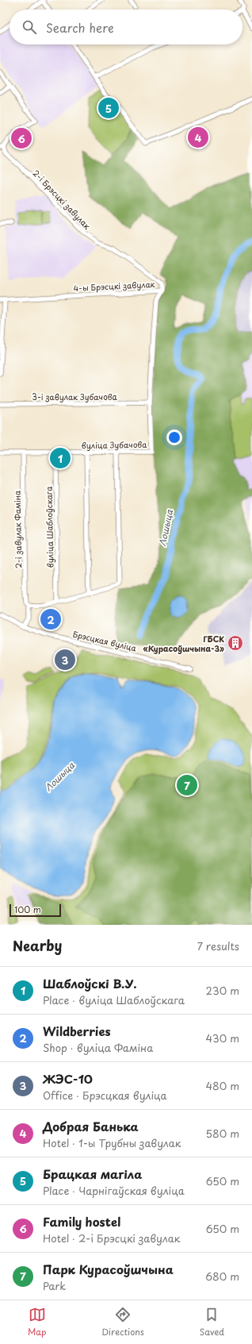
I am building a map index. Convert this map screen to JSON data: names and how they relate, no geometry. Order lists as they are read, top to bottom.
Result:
{
  "streets": {
    "street": [
      "2-і Брэсцкі завулак",
      "4-ы Брэсцкі завулак",
      "3-і завулак Зубачова",
      "вуліца Зубачова",
      "вуліца Шаблоўскага",
      "2-і завулак Фаміна",
      "Брэсцкая вуліца"
    ]
  },
  "crossings": [
    ["2-і Брэсцкі завулак", "4-ы Брэсцкі завулак"],
    ["4-ы Брэсцкі завулак", "3-і завулак Зубачова"],
    ["4-ы Брэсцкі завулак", "вуліца Зубачова"],
    ["вуліца Зубачова", "вуліца Шаблоўскага"],
    ["вуліца Зубачова", "2-і завулак Фаміна"]
  ],
  "water": ["Лошыца"],
  "places": {
    "building": ["ГБСК «Курасоўшчына-3»"]
  },
  "scale_bar": "100 m",
  "page": {
    "search": "Search here",
    "pins": [
      "5",
      "4",
      "6",
      "1",
      "2",
      "3",
      "7"
    ],
    "scale": "100 m",
    "heading": ["Nearby", "7 results"],
    "list": [
      {
        "mark": "1",
        "name": "Шаблоўскі В.У.",
        "note": "Place · вуліца Шаблоўскага",
        "value": "230 m"
      },
      {
        "mark": "2",
        "name": "Wildberries",
        "note": "Shop · вуліца Фаміна",
        "value": "430 m"
      },
      {
        "mark": "3",
        "name": "ЖЭС-10",
        "note": "Office · Брэсцкая вуліца",
        "value": "480 m"
      },
      {
        "mark": "4",
        "name": "Добрая Банька",
        "note": "Hotel · 1-ы Трубны завулак",
        "value": "580 m"
      },
      {
        "mark": "5",
        "name": "Брацкая магіла",
        "note": "Place · Чарнігаўская вуліца",
        "value": "650 m"
      },
      {
        "mark": "6",
        "name": "Family hostel",
        "note": "Hotel · 2-і Брэсцкі завулак",
        "value": "650 m"
      },
      {
        "mark": "7",
        "name": "Парк Курасоўшчына",
        "note": "Park",
        "value": "680 m"
      }
    ],
    "nav": ["Map", "Directions", "Saved"]
  }
}
